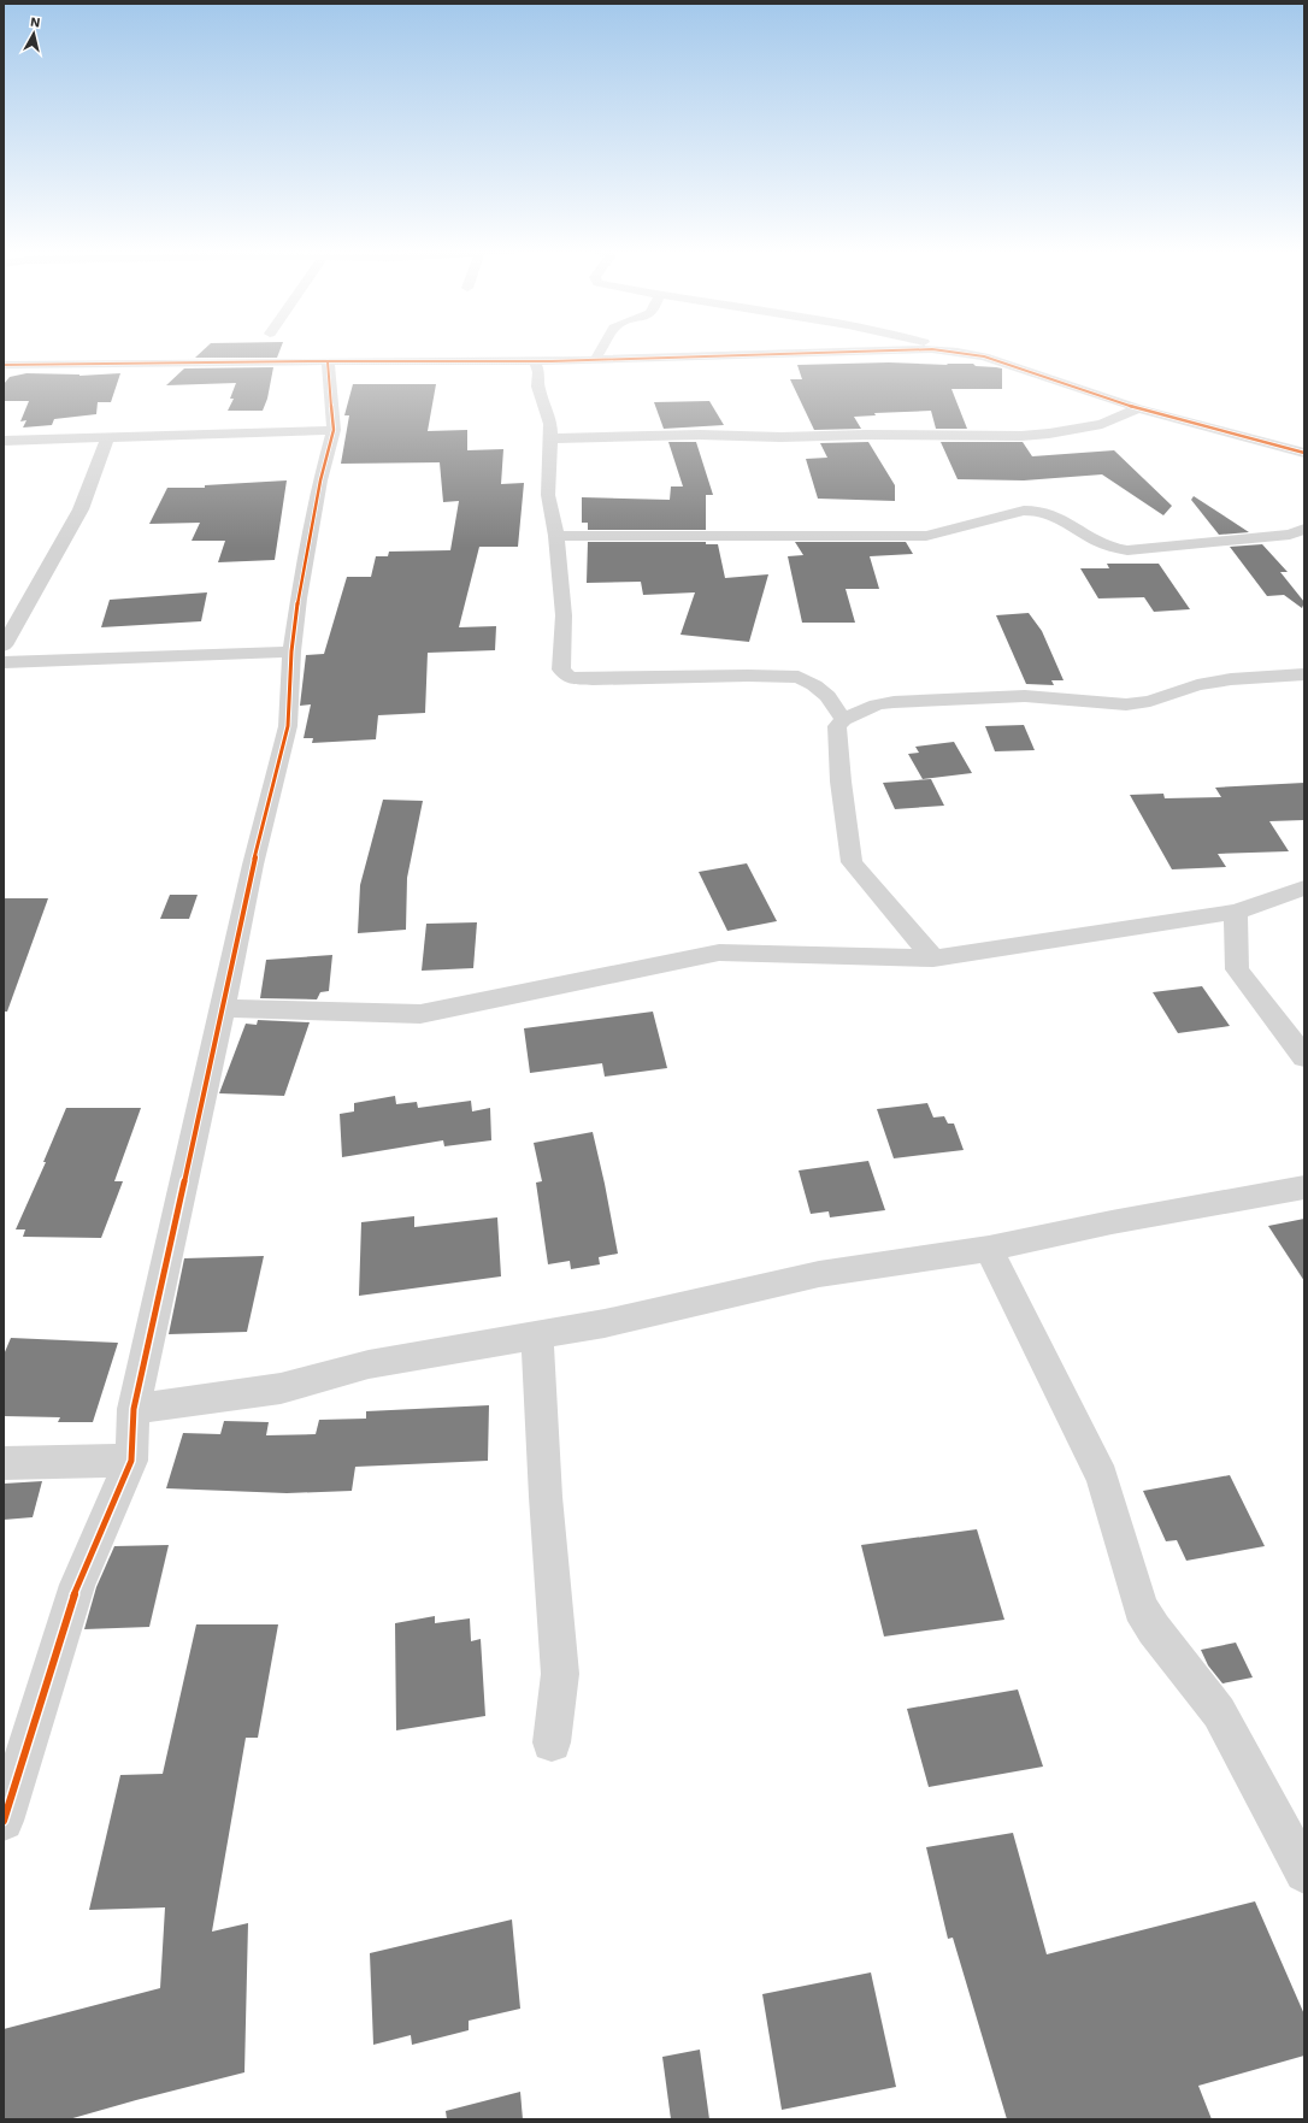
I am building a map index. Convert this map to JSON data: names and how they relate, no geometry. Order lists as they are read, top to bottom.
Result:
{
  "north": "top"
}
